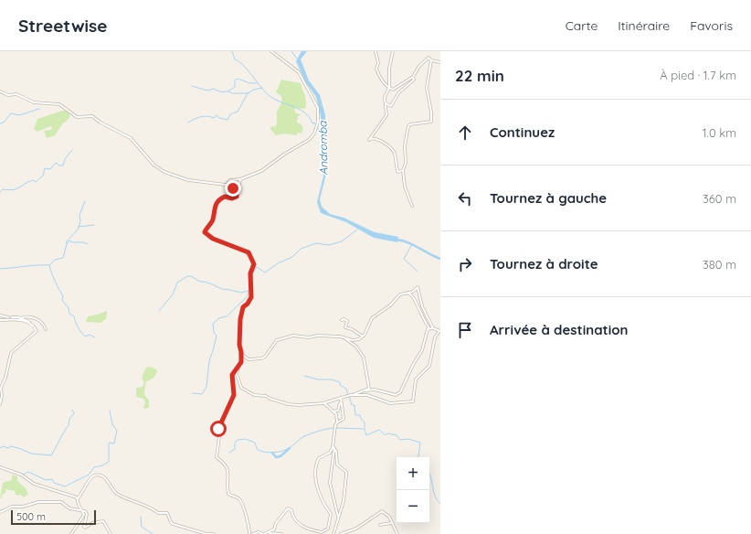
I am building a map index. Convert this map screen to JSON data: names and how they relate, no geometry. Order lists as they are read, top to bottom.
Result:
{
  "water": ["Andromba"],
  "scale_bar": "500 m",
  "page": {
    "header": "Streetwise",
    "nav": ["Carte", "Itinéraire", "Favoris"],
    "heading": ["22 min", "À pied · 1.7 km"],
    "list": [
      ["Continuez", "1.0 km"],
      ["Tournez à gauche", "360 m"],
      ["Tournez à droite", "380 m"],
      "Arrivée à destination"
    ],
    "map_buttons": ["+", "−"],
    "scale": "500 m"
  }
}
